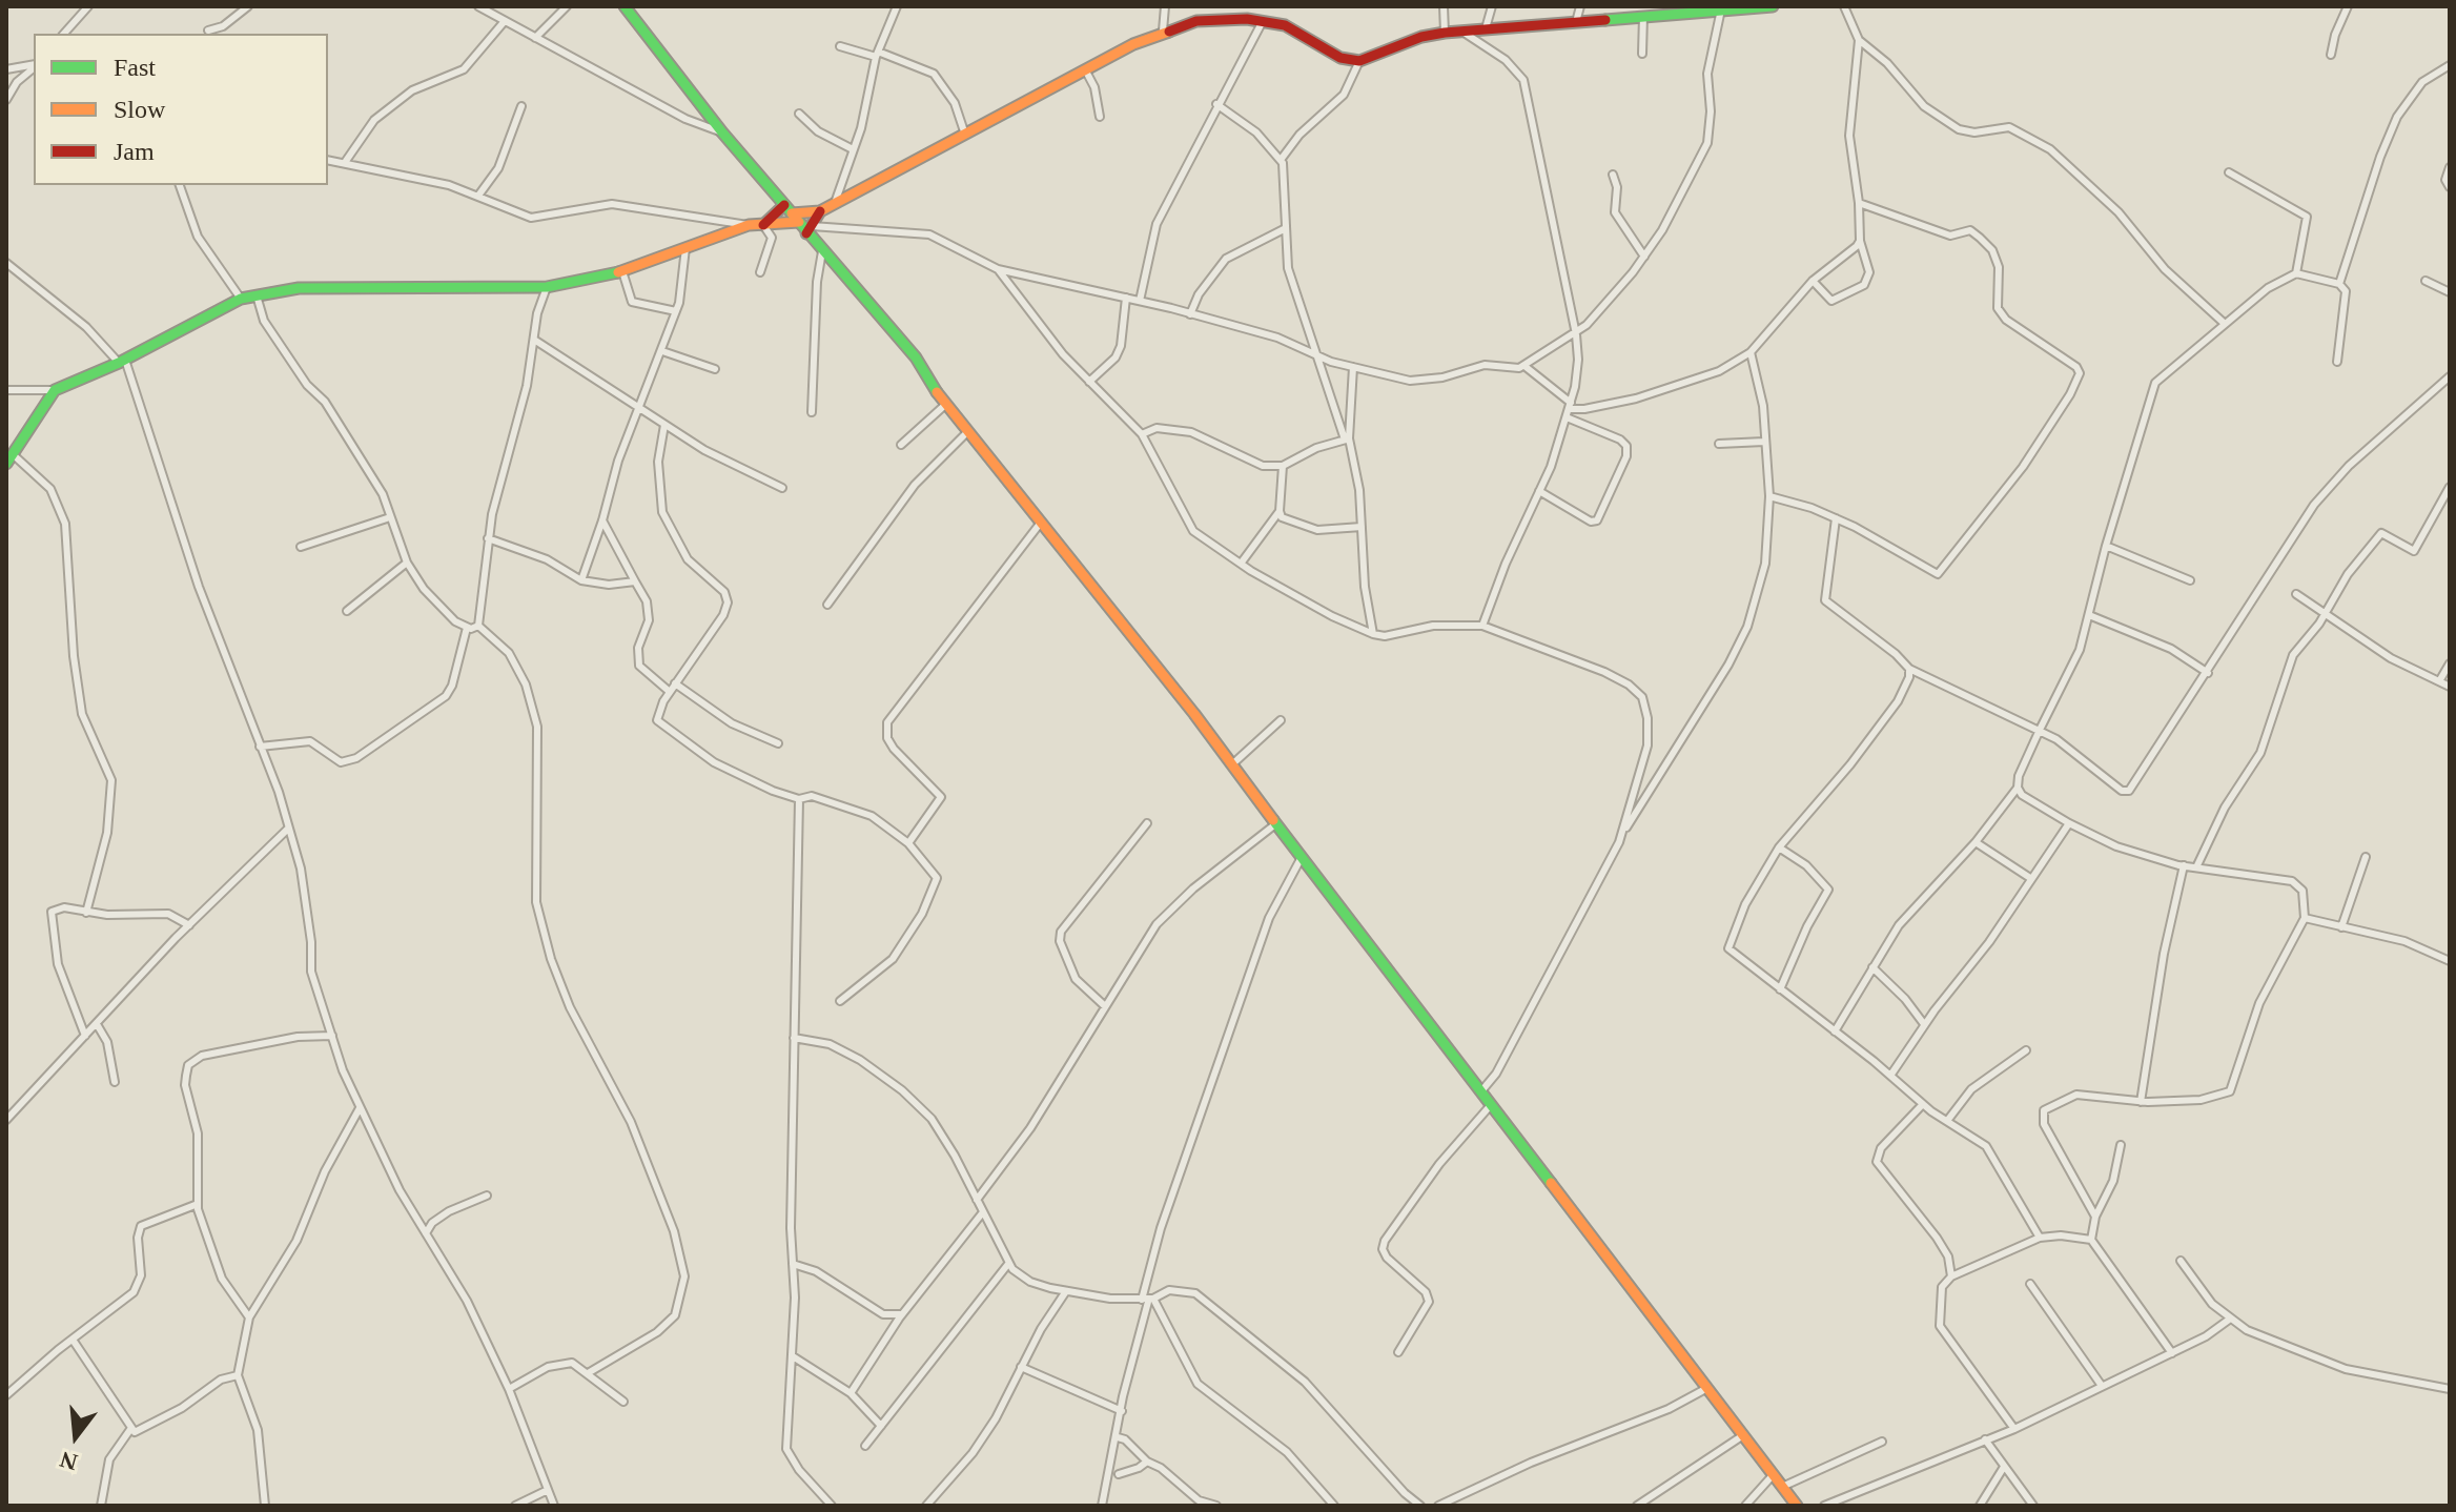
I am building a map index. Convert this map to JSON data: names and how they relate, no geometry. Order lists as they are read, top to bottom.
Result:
{
  "legend": ["Fast", "Slow", "Jam"],
  "north": "bottom"
}
